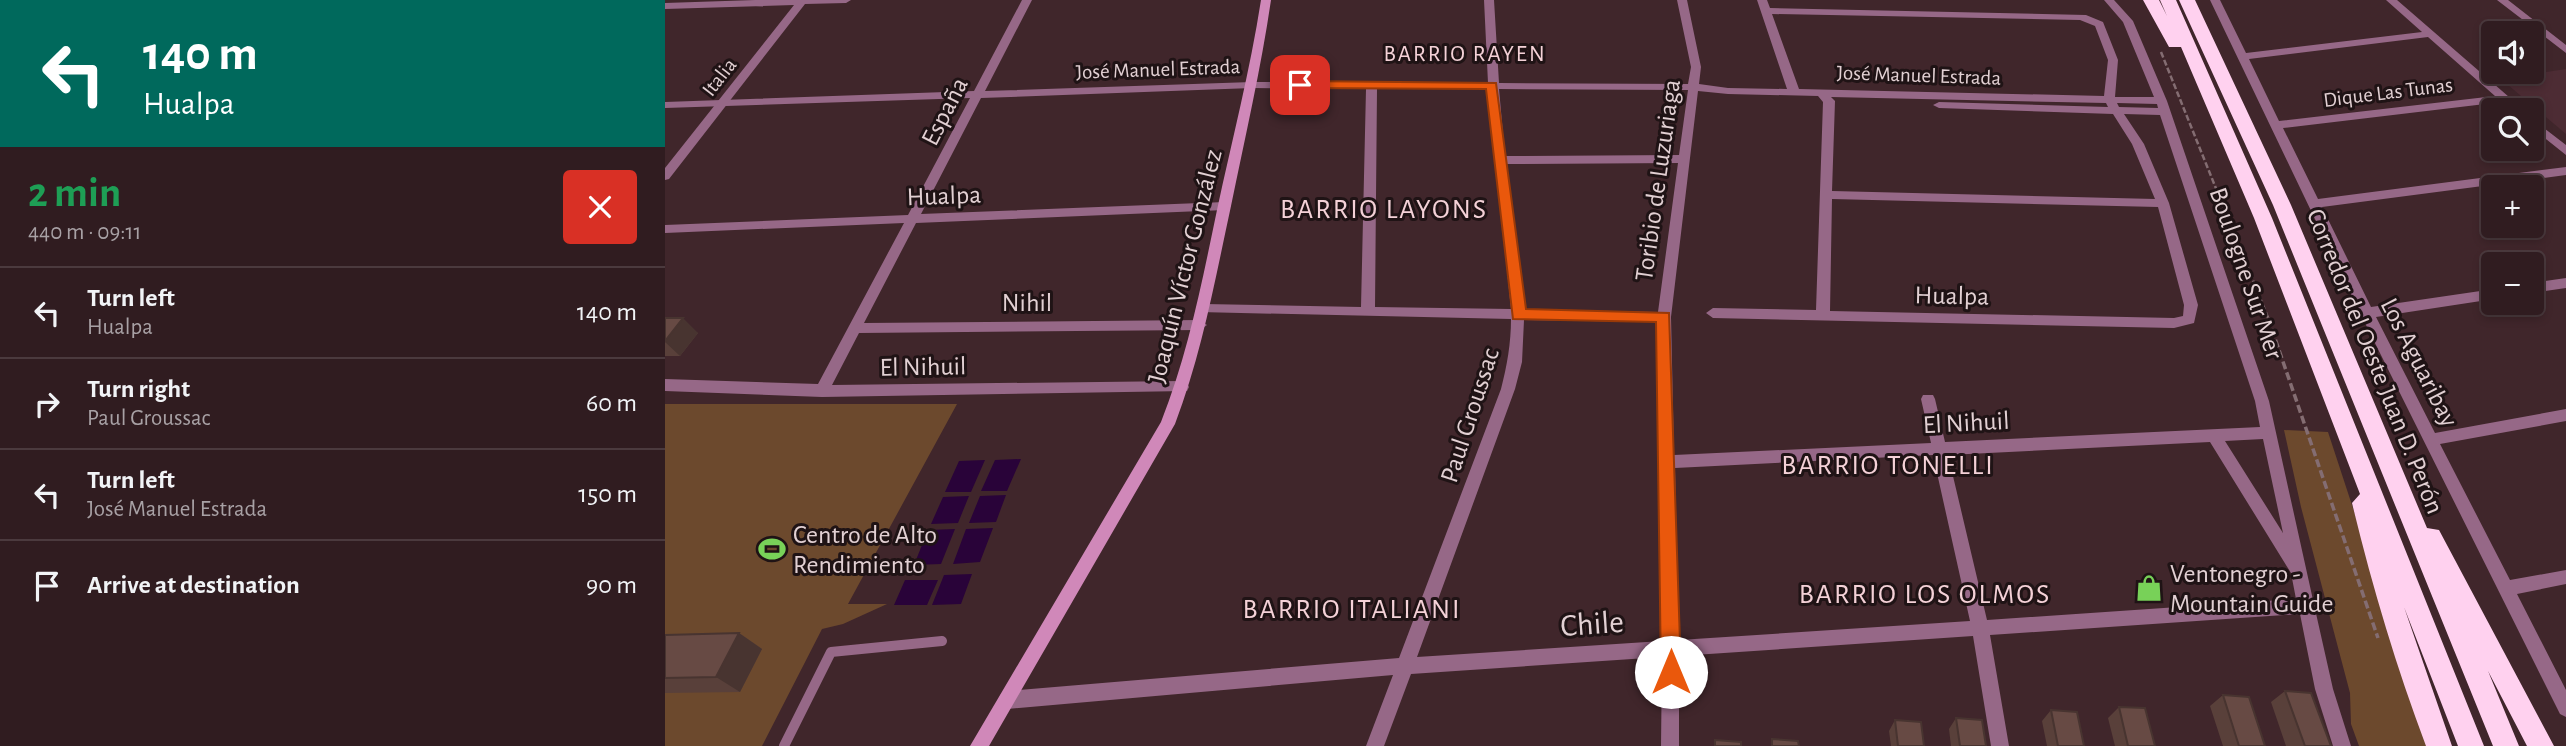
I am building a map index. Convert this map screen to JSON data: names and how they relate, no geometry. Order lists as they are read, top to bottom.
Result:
{
  "streets": {
    "highway": ["Corredor del Oeste Juan D. Perón"],
    "main road": ["Joaquín Víctor González"],
    "street": [
      "José Manuel Estrada",
      "Italia",
      "Dique Las Tunas",
      "España",
      "Toribio de Luzuriaga",
      "Hualpa",
      "Boulogne Sur Mer",
      "Nihil",
      "Los Aguaribay",
      "El Nihuil",
      "Paul Groussac",
      "Chile"
    ]
  },
  "crossings": [
    ["José Manuel Estrada", "Italia"],
    ["José Manuel Estrada", "España"],
    ["José Manuel Estrada", "Toribio de Luzuriaga"],
    ["José Manuel Estrada", "Joaquín Víctor González"],
    ["José Manuel Estrada", "Boulogne Sur Mer"],
    ["José Manuel Estrada", "Paul Groussac"],
    ["Dique Las Tunas", "Los Aguaribay"],
    ["España", "Hualpa"],
    ["España", "Nihil"],
    ["España", "El Nihuil"],
    ["Toribio de Luzuriaga", "El Nihuil"],
    ["Toribio de Luzuriaga", "Chile"],
    ["Hualpa", "Joaquín Víctor González"],
    ["Joaquín Víctor González", "Nihil"],
    ["Joaquín Víctor González", "El Nihuil"],
    ["Joaquín Víctor González", "Chile"],
    ["Boulogne Sur Mer", "El Nihuil"],
    ["Boulogne Sur Mer", "Chile"],
    ["Paul Groussac", "Chile"]
  ],
  "districts": [
    "BARRIO RAYEN",
    "BARRIO LAYONS",
    "BARRIO TONELLI",
    "BARRIO LOS OLMOS",
    "BARRIO ITALIANI"
  ],
  "places": {
    "sports": ["Centro de Alto Rendimiento"],
    "shop": ["Ventonegro - Mountain Guide"]
  },
  "page": {
    "turn": ["140 m", "Hualpa"],
    "map_buttons": ["+", "−"],
    "heading": ["2 min", "440 m · 09:11"],
    "list": [
      {
        "name": "Turn left",
        "note": "Hualpa",
        "value": "140 m"
      },
      {
        "name": "Turn right",
        "note": "Paul Groussac",
        "value": "60 m"
      },
      {
        "name": "Turn left",
        "note": "José Manuel Estrada",
        "value": "150 m"
      },
      {
        "name": "Arrive at destination",
        "value": "90 m"
      }
    ]
  }
}
